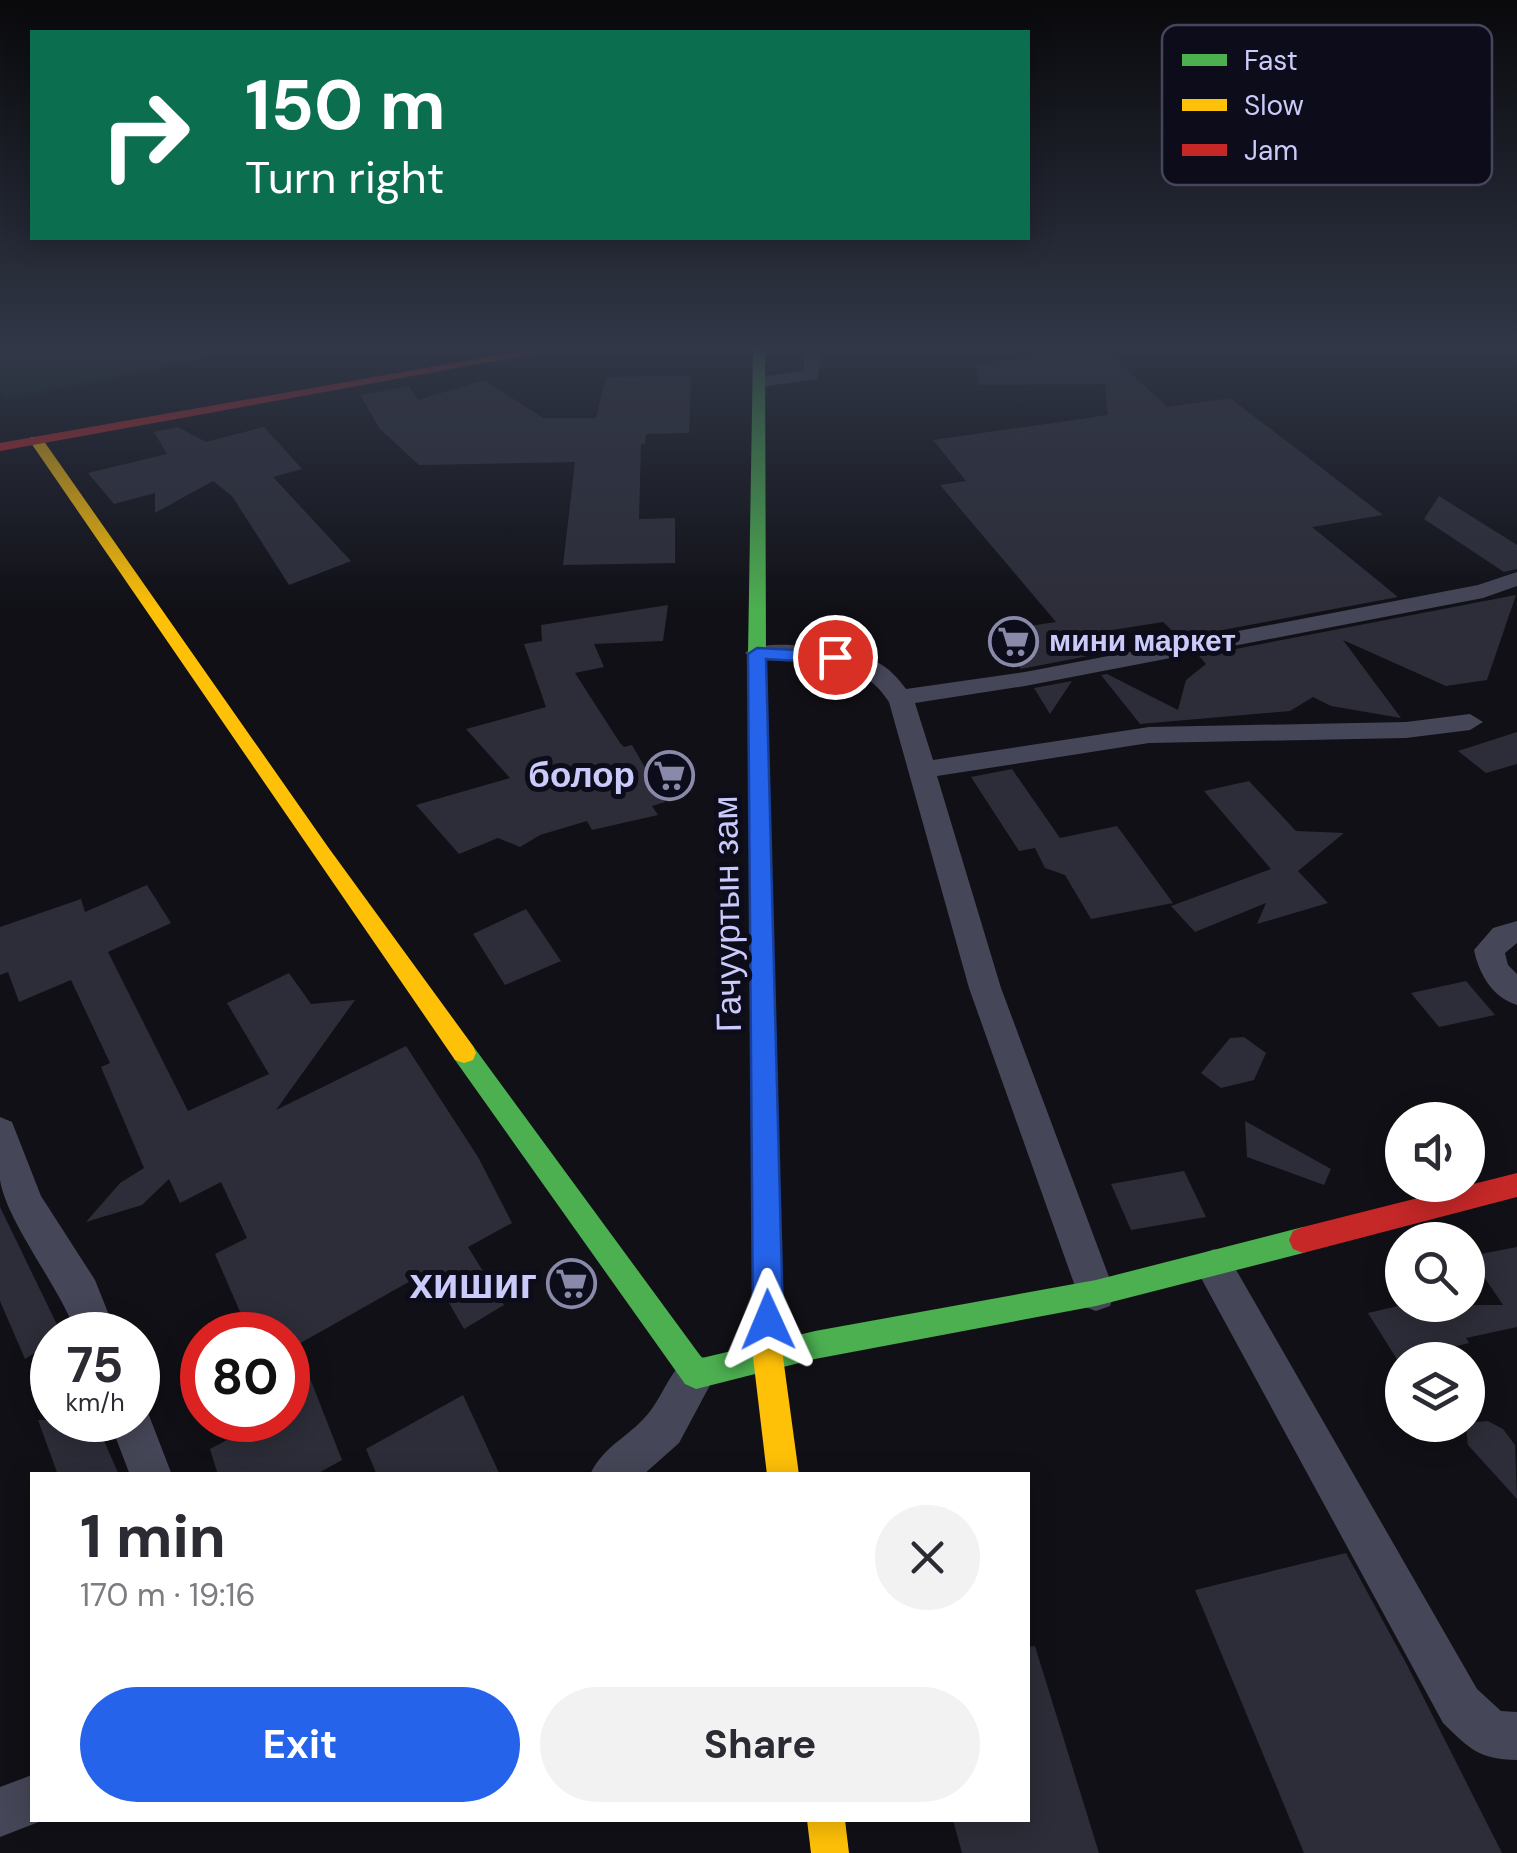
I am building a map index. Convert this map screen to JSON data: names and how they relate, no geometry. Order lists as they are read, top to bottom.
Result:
{
  "streets": {
    "main road": ["Гачууртын зам"]
  },
  "places": {
    "supermarket": ["мини маркет", "болор", "хишиг"]
  },
  "legend": ["Fast", "Slow", "Jam"],
  "page": {
    "turn": ["150 m", "Turn right"],
    "speed": "75 km/h",
    "limit": "80",
    "heading": ["1 min", "170 m · 19:16"],
    "buttons": ["Exit", "Share"]
  }
}
